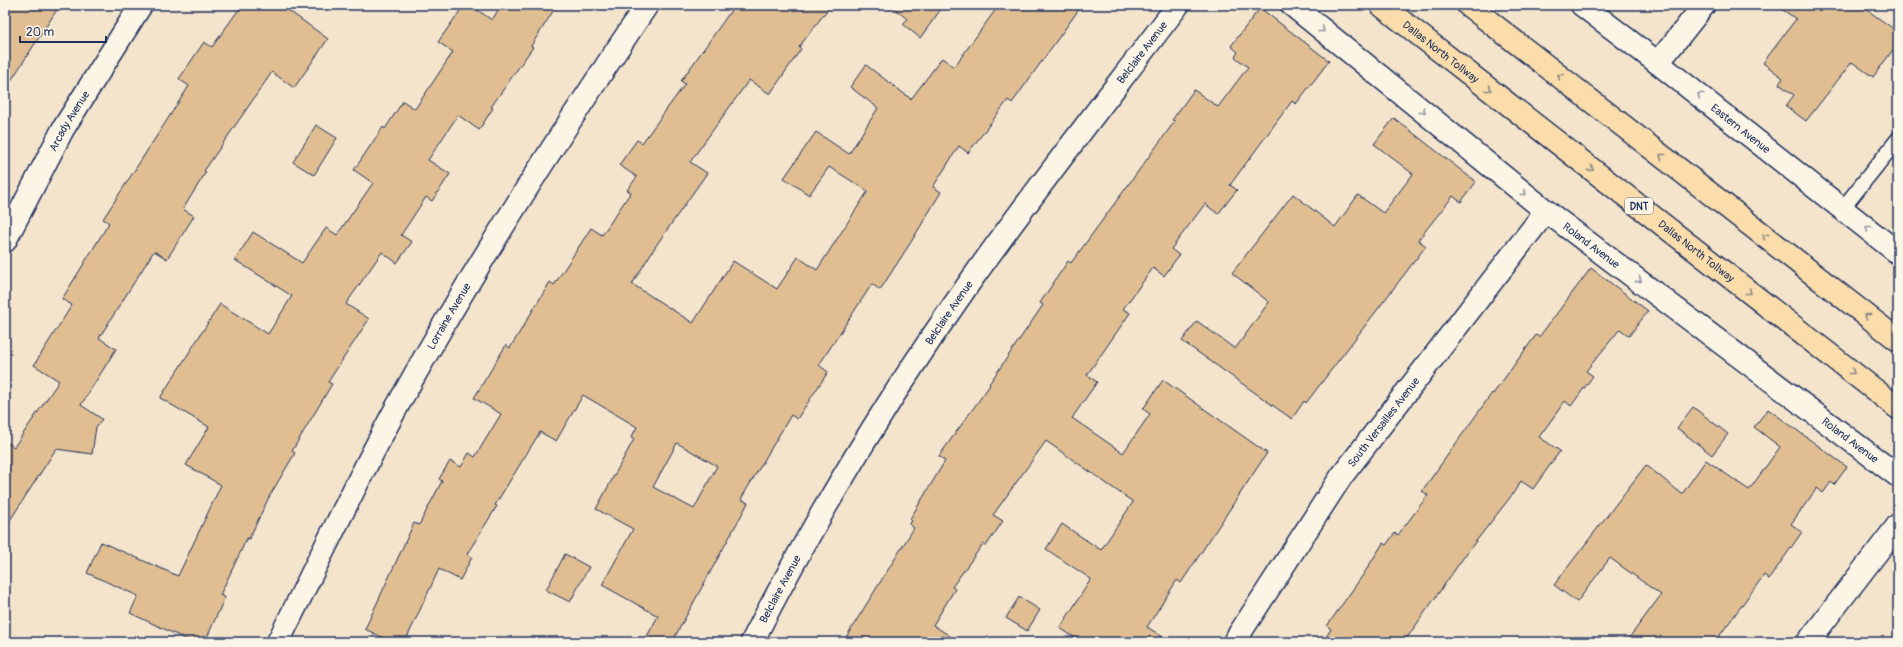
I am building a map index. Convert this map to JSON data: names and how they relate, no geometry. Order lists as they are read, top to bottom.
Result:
{
  "streets": {
    "highway": ["Dallas North Tollway", "DNT"],
    "street": [
      "Belclaire Avenue",
      "Arcady Avenue",
      "Eastern Avenue",
      "Roland Avenue",
      "Lorraine Avenue",
      "South Versailles Avenue"
    ]
  },
  "crossings": [
    ["Roland Avenue", "South Versailles Avenue"]
  ],
  "one_way": ["Eastern Avenue", "Roland Avenue"],
  "scale_bar": "20 m"
}
